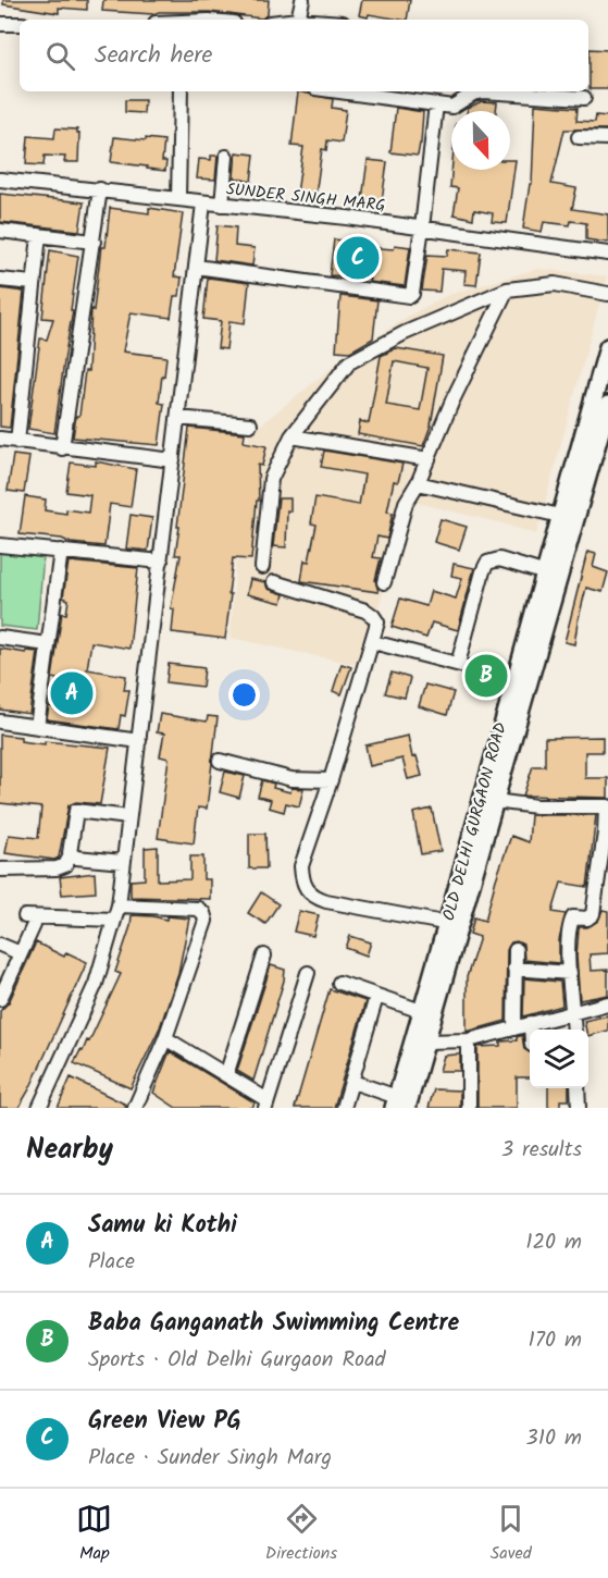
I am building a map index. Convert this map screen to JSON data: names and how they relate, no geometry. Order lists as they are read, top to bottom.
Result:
{
  "streets": {
    "main road": ["OLD DELHI GURGAON ROAD"],
    "street": ["SUNDER SINGH MARG"]
  },
  "north": "bottom",
  "page": {
    "search": "Search here",
    "pins": ["C", "B", "A"],
    "heading": ["Nearby", "3 results"],
    "list": [
      {
        "mark": "A",
        "name": "Samu ki Kothi",
        "note": "Place",
        "value": "120 m"
      },
      {
        "mark": "B",
        "name": "Baba Ganganath Swimming Centre",
        "note": "Sports · Old Delhi Gurgaon Road",
        "value": "170 m"
      },
      {
        "mark": "C",
        "name": "Green View PG",
        "note": "Place · Sunder Singh Marg",
        "value": "310 m"
      }
    ],
    "nav": ["Map", "Directions", "Saved"]
  }
}
